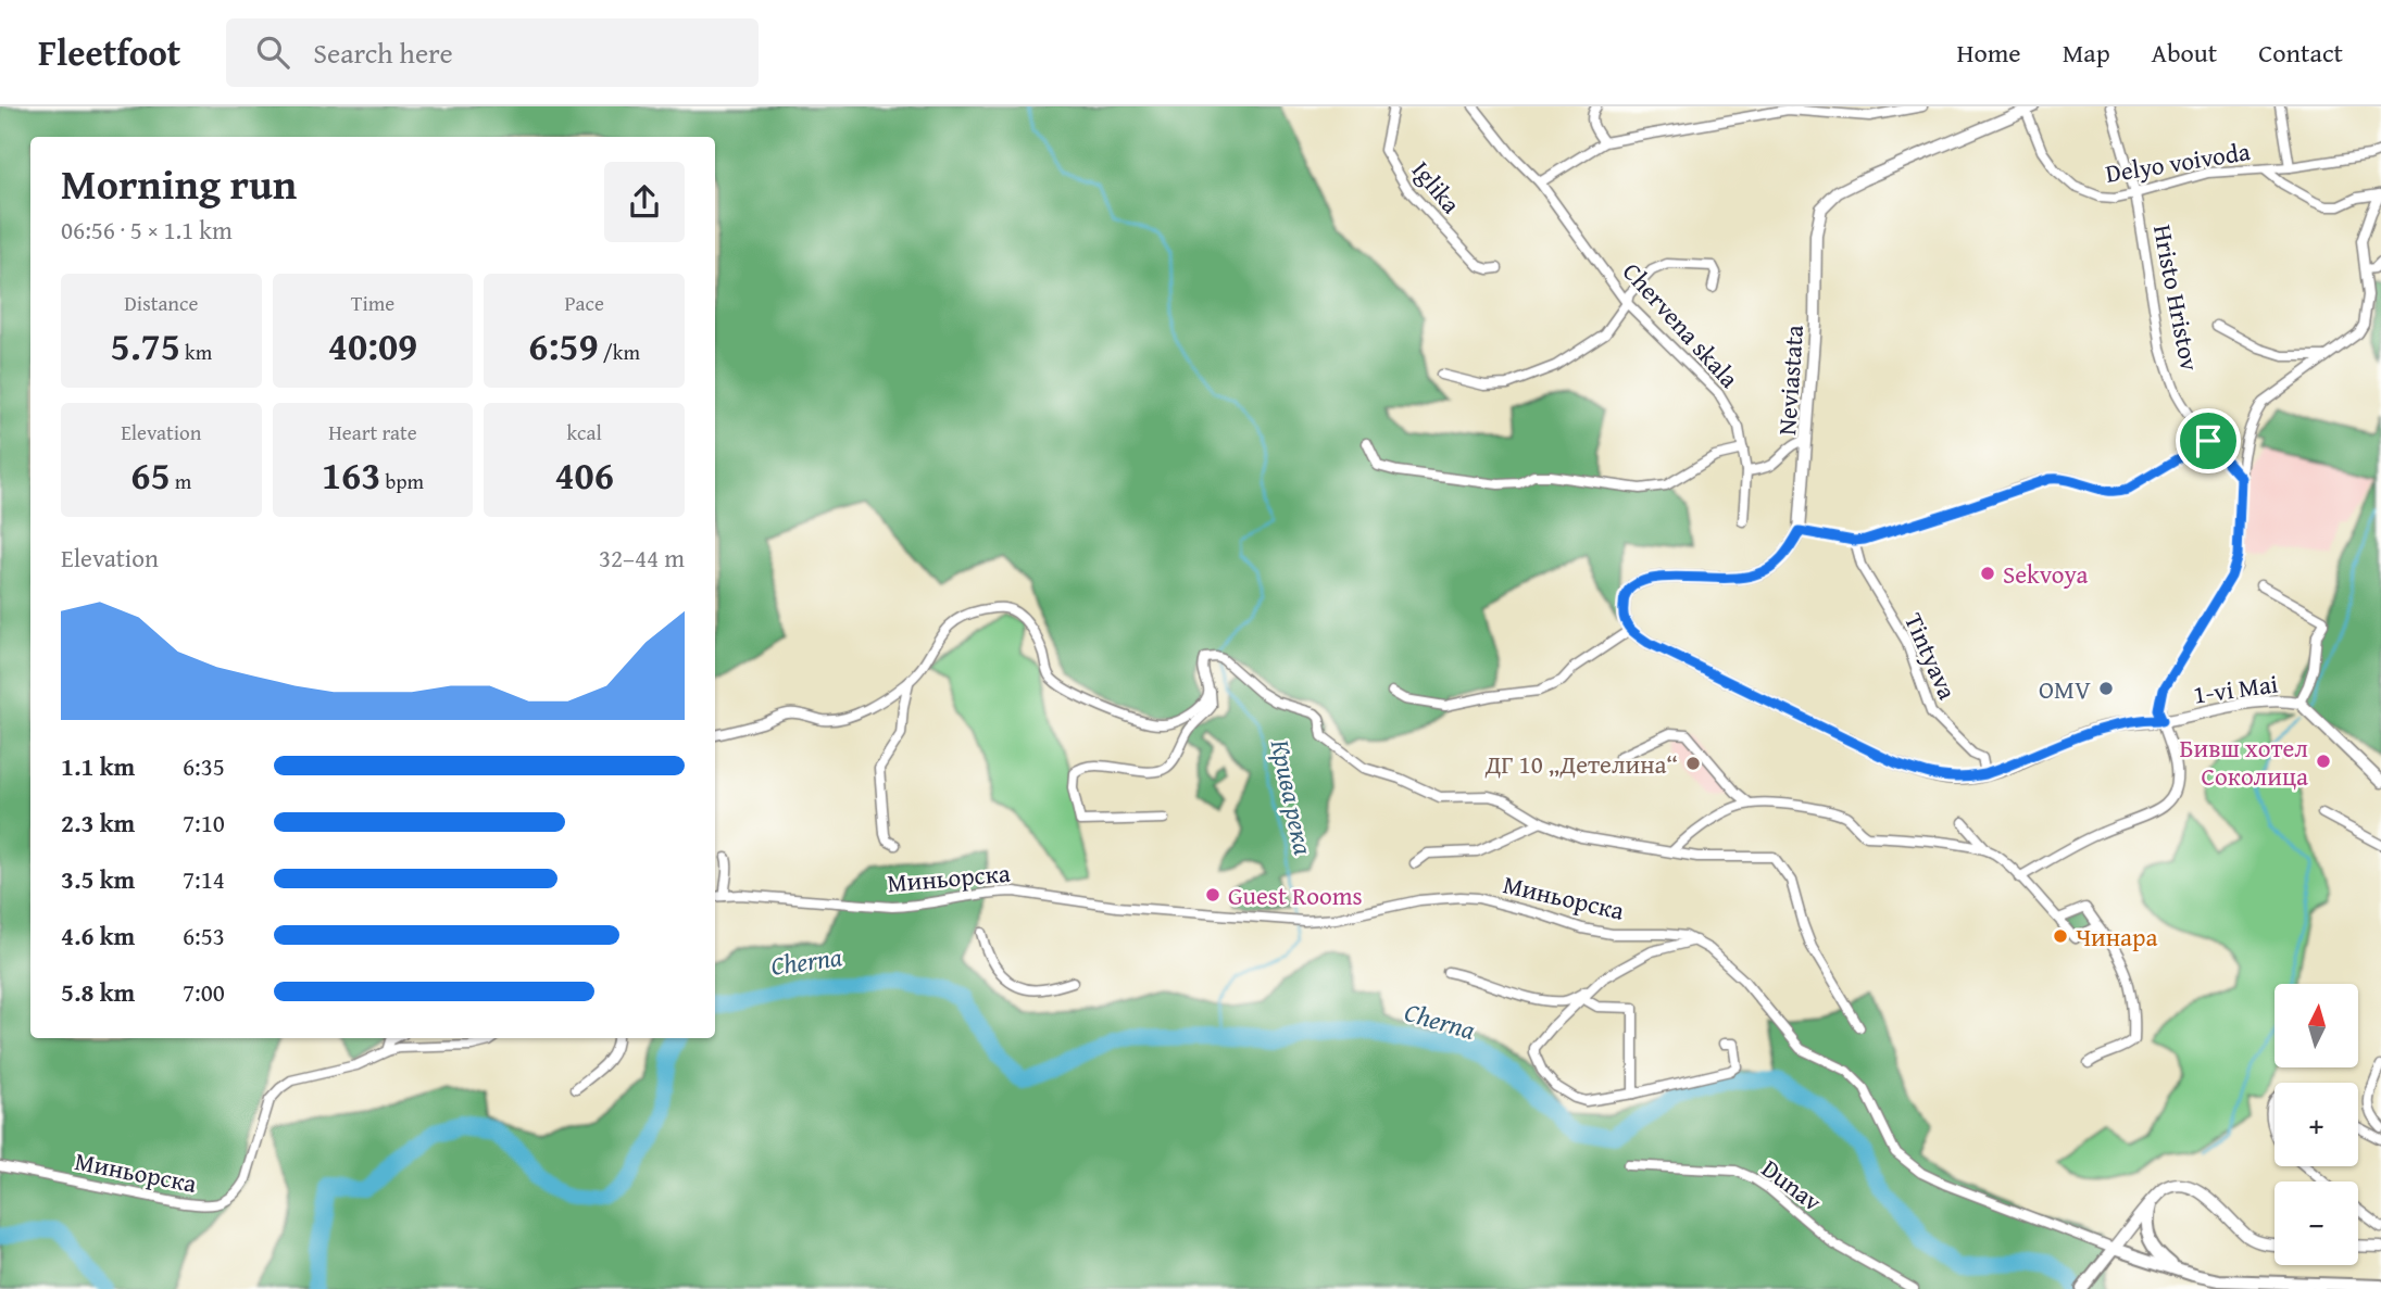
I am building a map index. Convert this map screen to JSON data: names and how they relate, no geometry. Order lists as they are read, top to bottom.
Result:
{
  "streets": {
    "street": [
      "Delyo voivoda",
      "Iglika",
      "Hristo Hristov",
      "Chervena skala",
      "Neviastata",
      "Tintyava",
      "1-vi Mai",
      "Миньорска",
      "Dunav"
    ]
  },
  "crossings": [
    ["Delyo voivoda", "Hristo Hristov"],
    ["Delyo voivoda", "Neviastata"],
    ["Tintyava", "1-vi Mai"]
  ],
  "water": ["Крива река", "Cherna"],
  "places": [
    "Sekvoya",
    "OMV",
    "Бивш хотел Соколица",
    "ДГ 10 „Детелина“",
    "Guest Rooms",
    "Чинара"
  ],
  "north": "top",
  "page": {
    "header": "Fleetfoot",
    "search": "Search here",
    "nav": [
      "Home",
      "Map",
      "About",
      "Contact"
    ],
    "heading": ["Morning run", "06:56 · 5 × 1.1 km"],
    "stats": [
      ["Distance", "5.75 km"],
      ["Time", "40:09"],
      ["Pace", "6:59 /km"],
      ["Elevation", "65 m"],
      ["Heart rate", "163 bpm"],
      ["kcal", "406"]
    ],
    "chart": ["Elevation", "32–44 m"],
    "list": [
      {
        "name": "1.1 km",
        "note": "6:35"
      },
      {
        "name": "2.3 km",
        "note": "7:10"
      },
      {
        "name": "3.5 km",
        "note": "7:14"
      },
      {
        "name": "4.6 km",
        "note": "6:53"
      },
      {
        "name": "5.8 km",
        "note": "7:00"
      }
    ],
    "map_buttons": ["+", "−"]
  }
}
